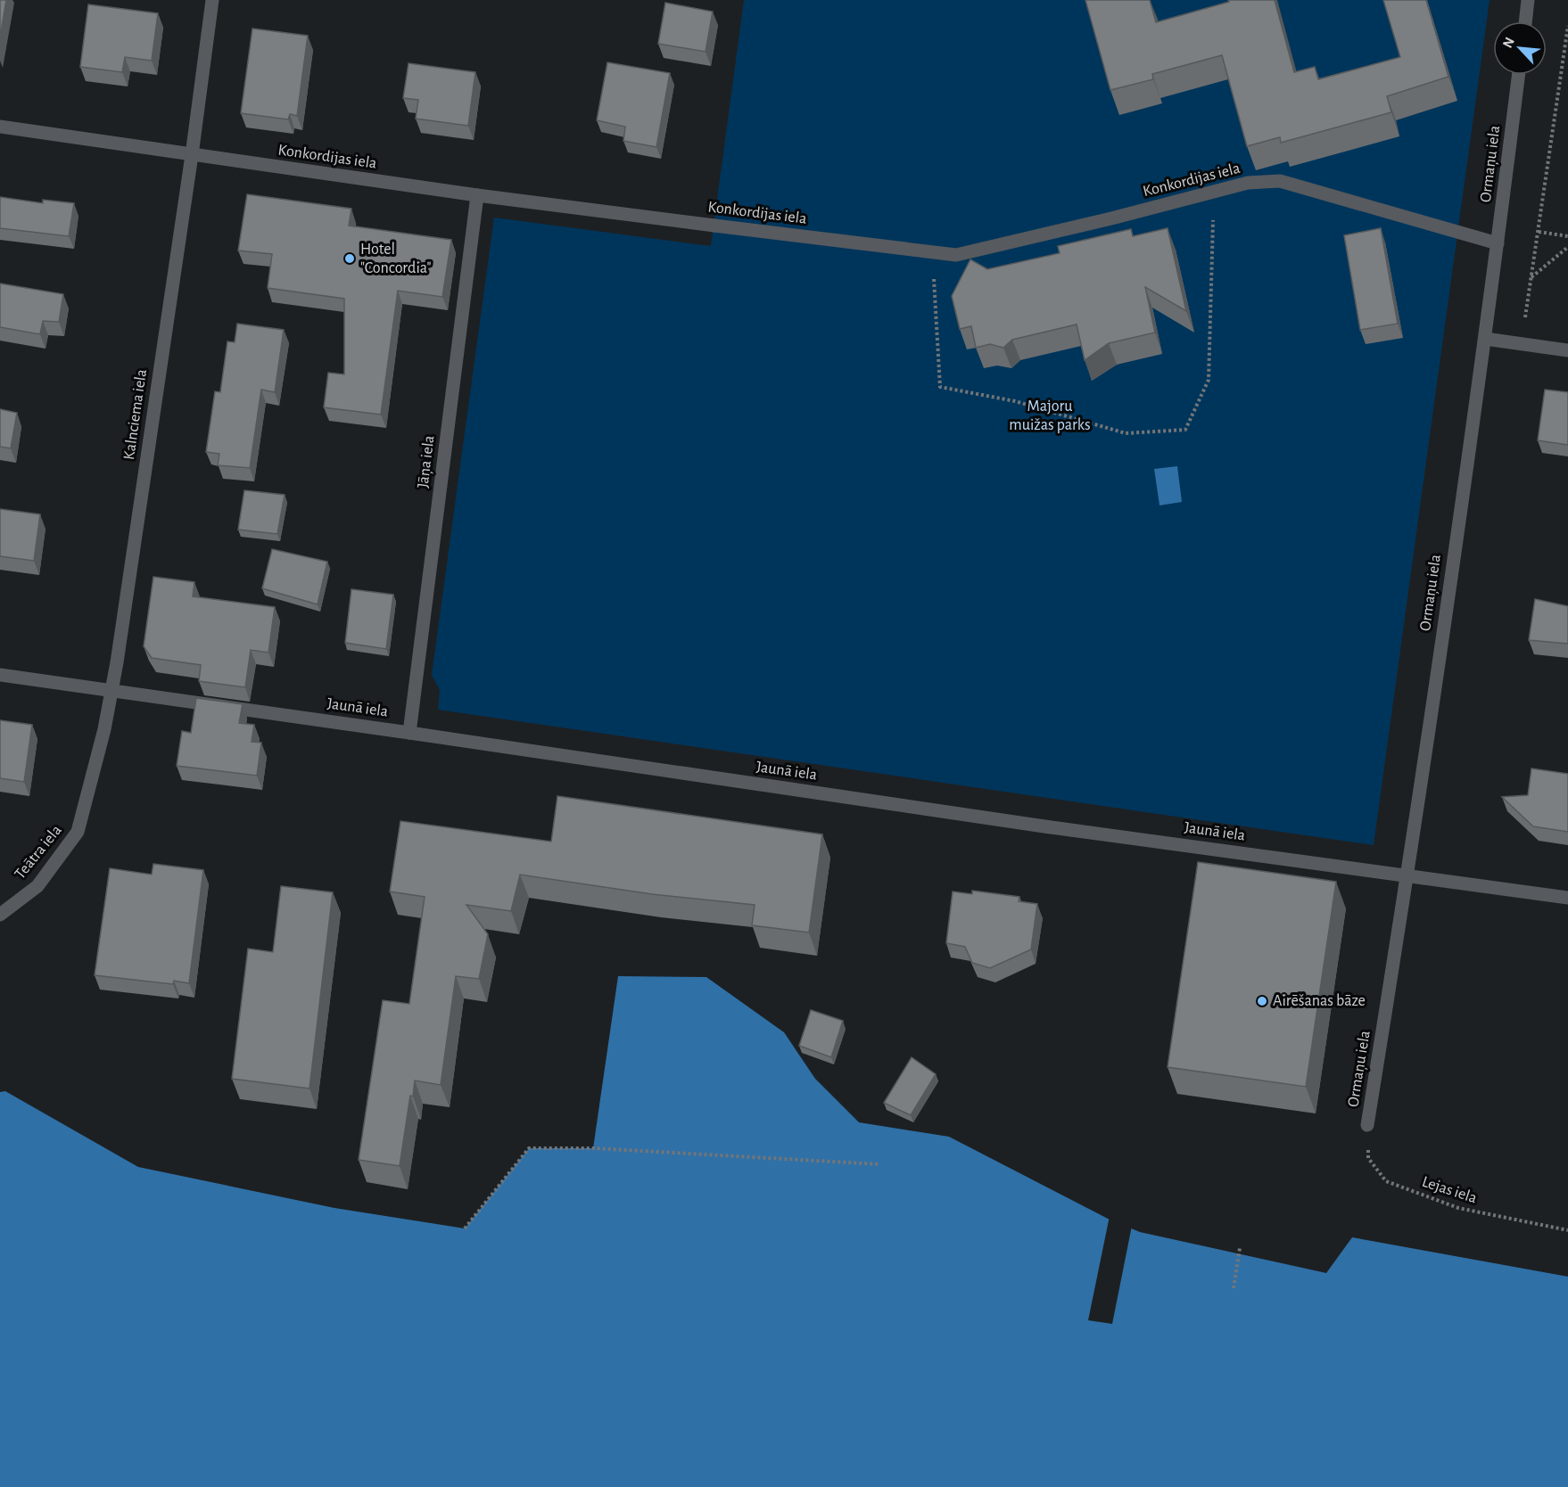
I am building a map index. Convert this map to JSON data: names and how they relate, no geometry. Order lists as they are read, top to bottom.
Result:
{
  "streets": {
    "street": [
      "Konkordijas iela",
      "Ormaņu iela",
      "Kalnciema iela",
      "Jāņa iela",
      "Jaunā iela",
      "Teātra iela"
    ],
    "path": ["Lejas iela"]
  },
  "crossings": [
    ["Konkordijas iela", "Ormaņu iela"],
    ["Konkordijas iela", "Kalnciema iela"],
    ["Konkordijas iela", "Jāņa iela"],
    ["Ormaņu iela", "Jaunā iela"],
    ["Ormaņu iela", "Lejas iela"],
    ["Kalnciema iela", "Jaunā iela"],
    ["Kalnciema iela", "Teātra iela"],
    ["Jāņa iela", "Jaunā iela"]
  ],
  "parks": ["Majoru muižas parks"],
  "places": ["Hotel \"Concordia\"", "Airēšanas bāze"],
  "north": "top left"
}
